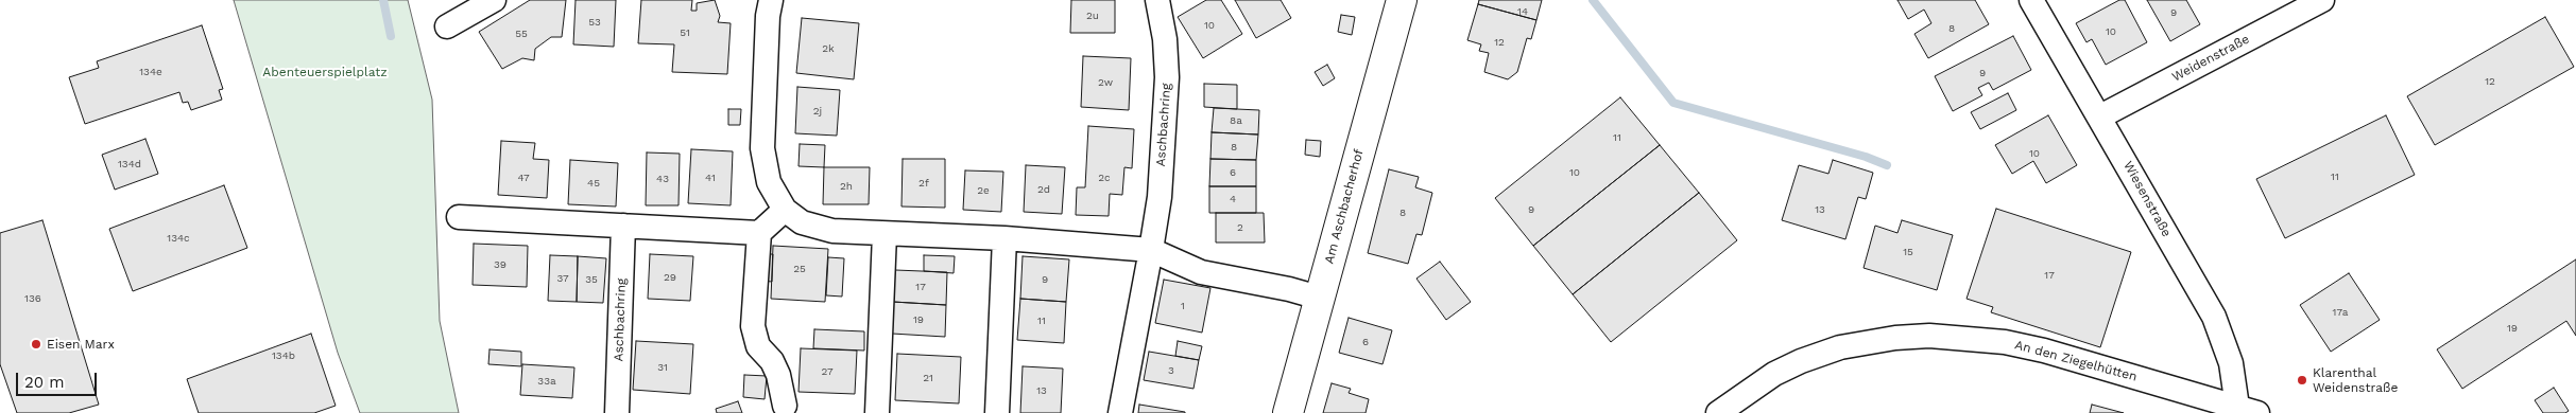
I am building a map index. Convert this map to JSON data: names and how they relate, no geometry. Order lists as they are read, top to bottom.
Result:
{
  "streets": {
    "street": [
      "Weidenstraße",
      "Aschbachring",
      "Wiesenstraße",
      "Am Aschbacherhof",
      "An den Ziegelhütten"
    ]
  },
  "crossings": [
    ["Weidenstraße", "Wiesenstraße"],
    ["Wiesenstraße", "An den Ziegelhütten"]
  ],
  "parks": ["Abenteuerspielplatz"],
  "places": ["Eisen Marx", "Klarenthal Weidenstraße"],
  "house_numbers": [
    "14",
    "9",
    "2u",
    "53",
    "10",
    "8",
    "10",
    "51",
    "55",
    "12",
    "2k",
    "134e",
    "9",
    "12",
    "2w",
    "2j",
    "8a",
    "11",
    "8",
    "10",
    "134d",
    "6",
    "10",
    "11",
    "47",
    "41",
    "2c",
    "43",
    "45",
    "2f",
    "2h",
    "2d",
    "2e",
    "4",
    "9",
    "13",
    "8",
    "2",
    "134c",
    "15",
    "39",
    "25",
    "17",
    "29",
    "37",
    "35",
    "9",
    "17",
    "136",
    "1",
    "17a",
    "19",
    "11",
    "19",
    "6",
    "134b",
    "31",
    "3",
    "27",
    "21",
    "33a",
    "13"
  ],
  "scale_bar": "20 m"
}
